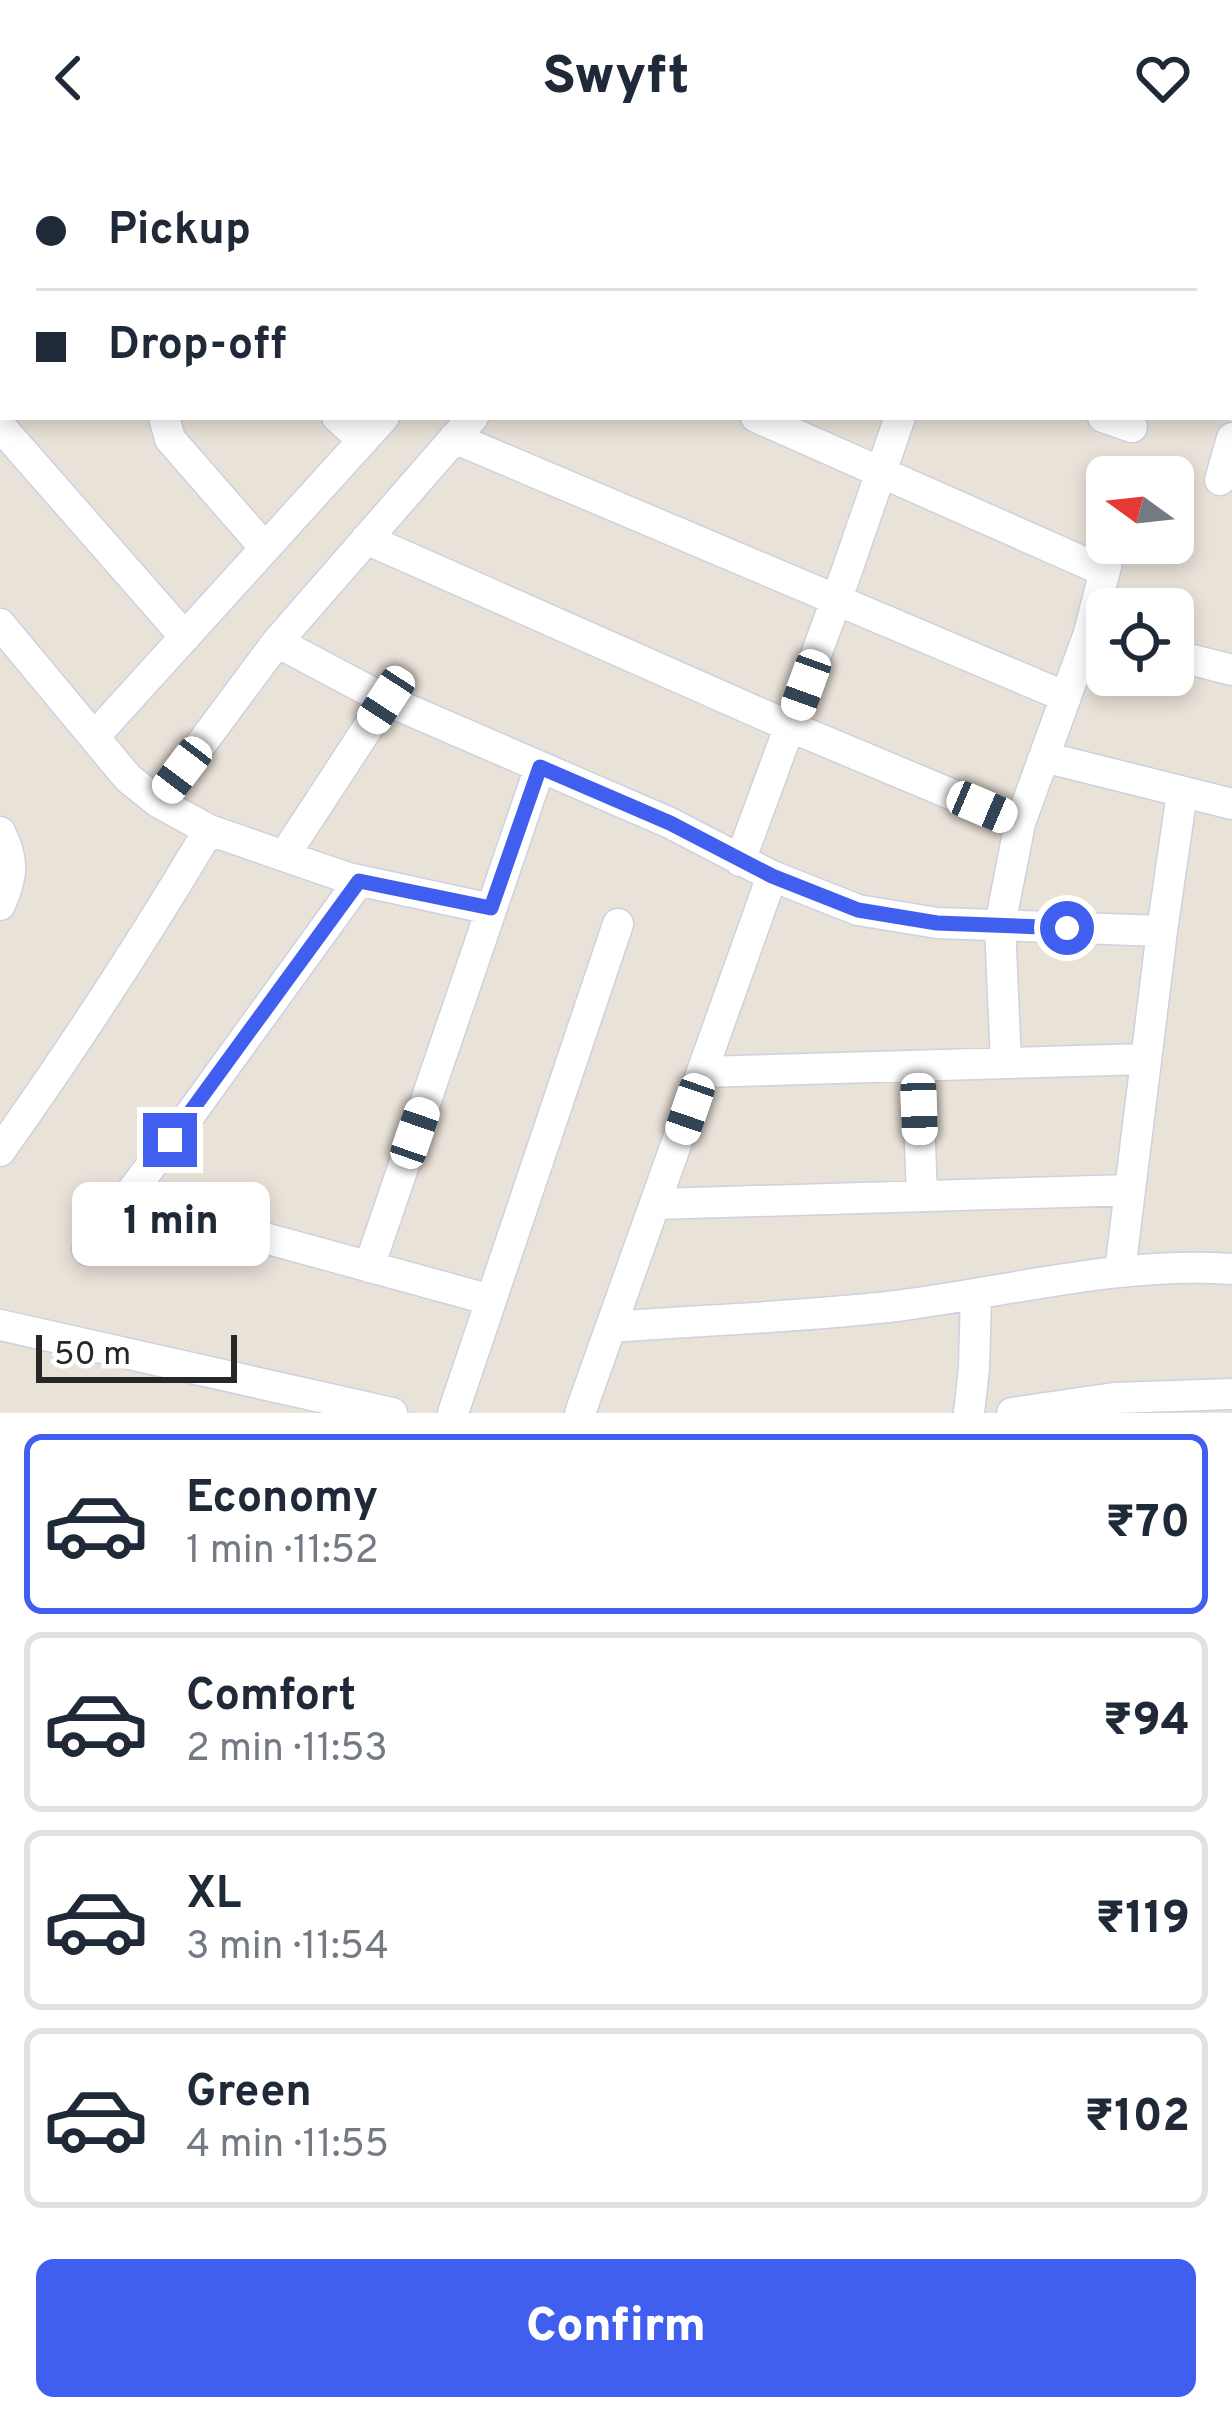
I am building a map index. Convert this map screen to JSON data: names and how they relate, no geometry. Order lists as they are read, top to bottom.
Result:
{
  "scale_bar": "50 m",
  "north": "left",
  "page": {
    "header": "Swyft",
    "banner": ["Pickup", "Drop-off"],
    "bubble": "1 min",
    "scale": "50 m",
    "list": [
      {
        "name": "Economy",
        "note": "1 min · 11:52",
        "value": "₹70"
      },
      {
        "name": "Comfort",
        "note": "2 min · 11:53",
        "value": "₹94"
      },
      {
        "name": "XL",
        "note": "3 min · 11:54",
        "value": "₹119"
      },
      {
        "name": "Green",
        "note": "4 min · 11:55",
        "value": "₹102"
      }
    ],
    "buttons": "Confirm"
  }
}
